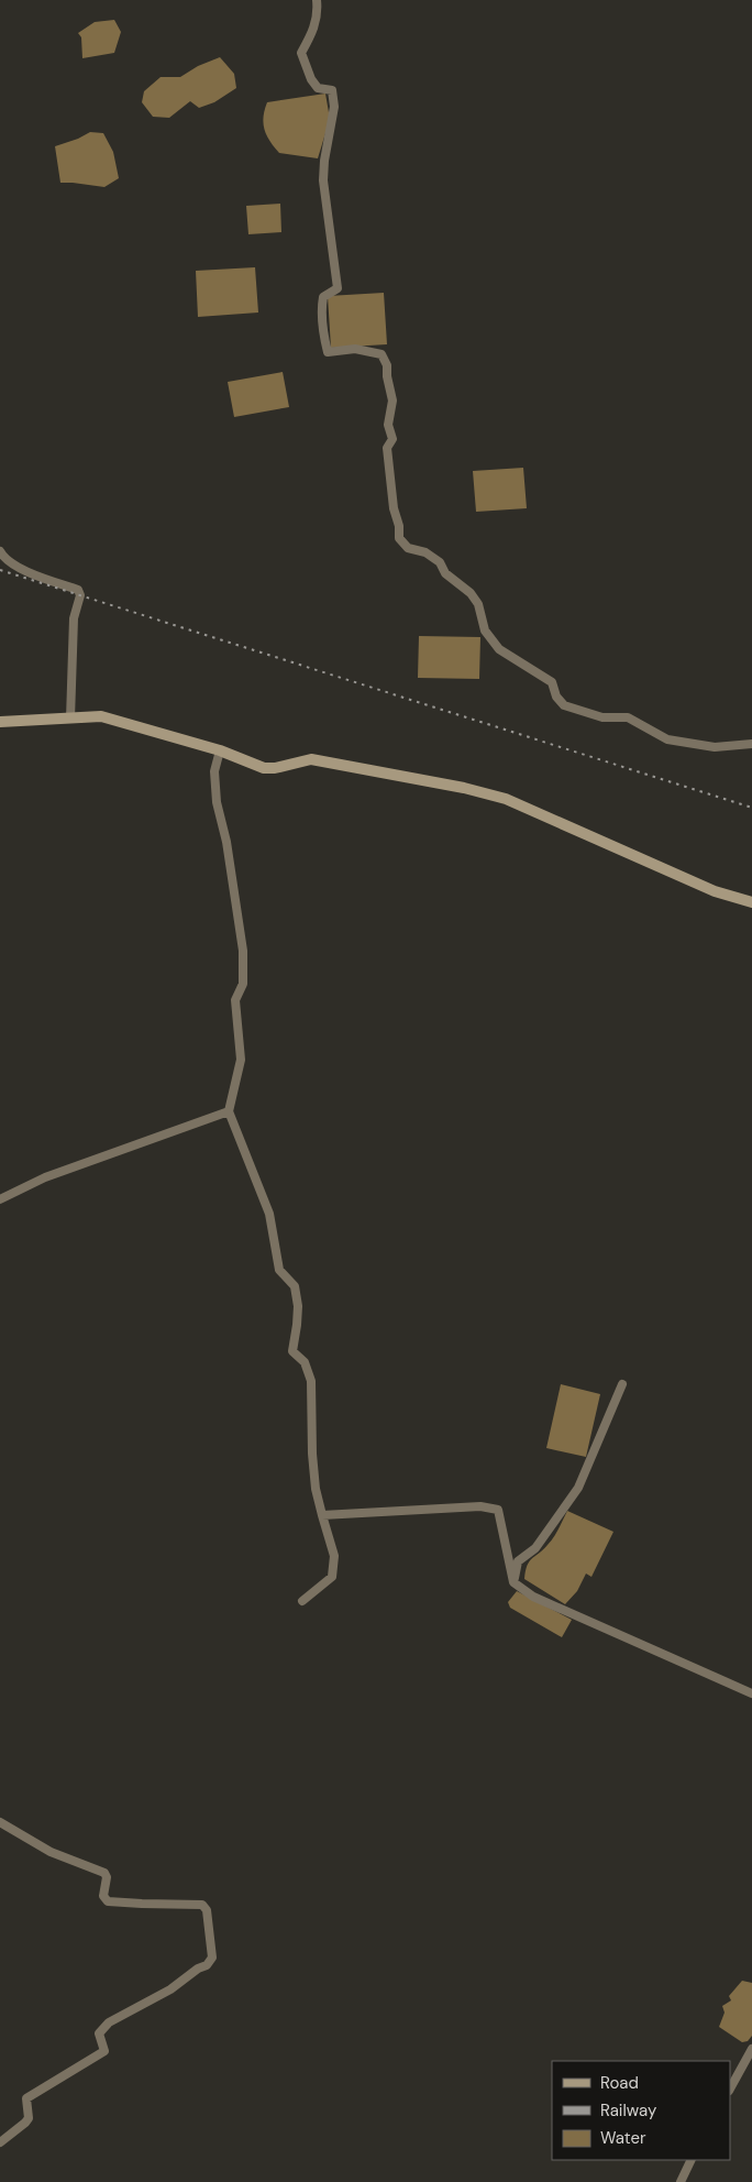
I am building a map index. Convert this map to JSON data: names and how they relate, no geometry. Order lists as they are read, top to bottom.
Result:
{
  "legend": ["Road", "Railway", "Water"]
}
